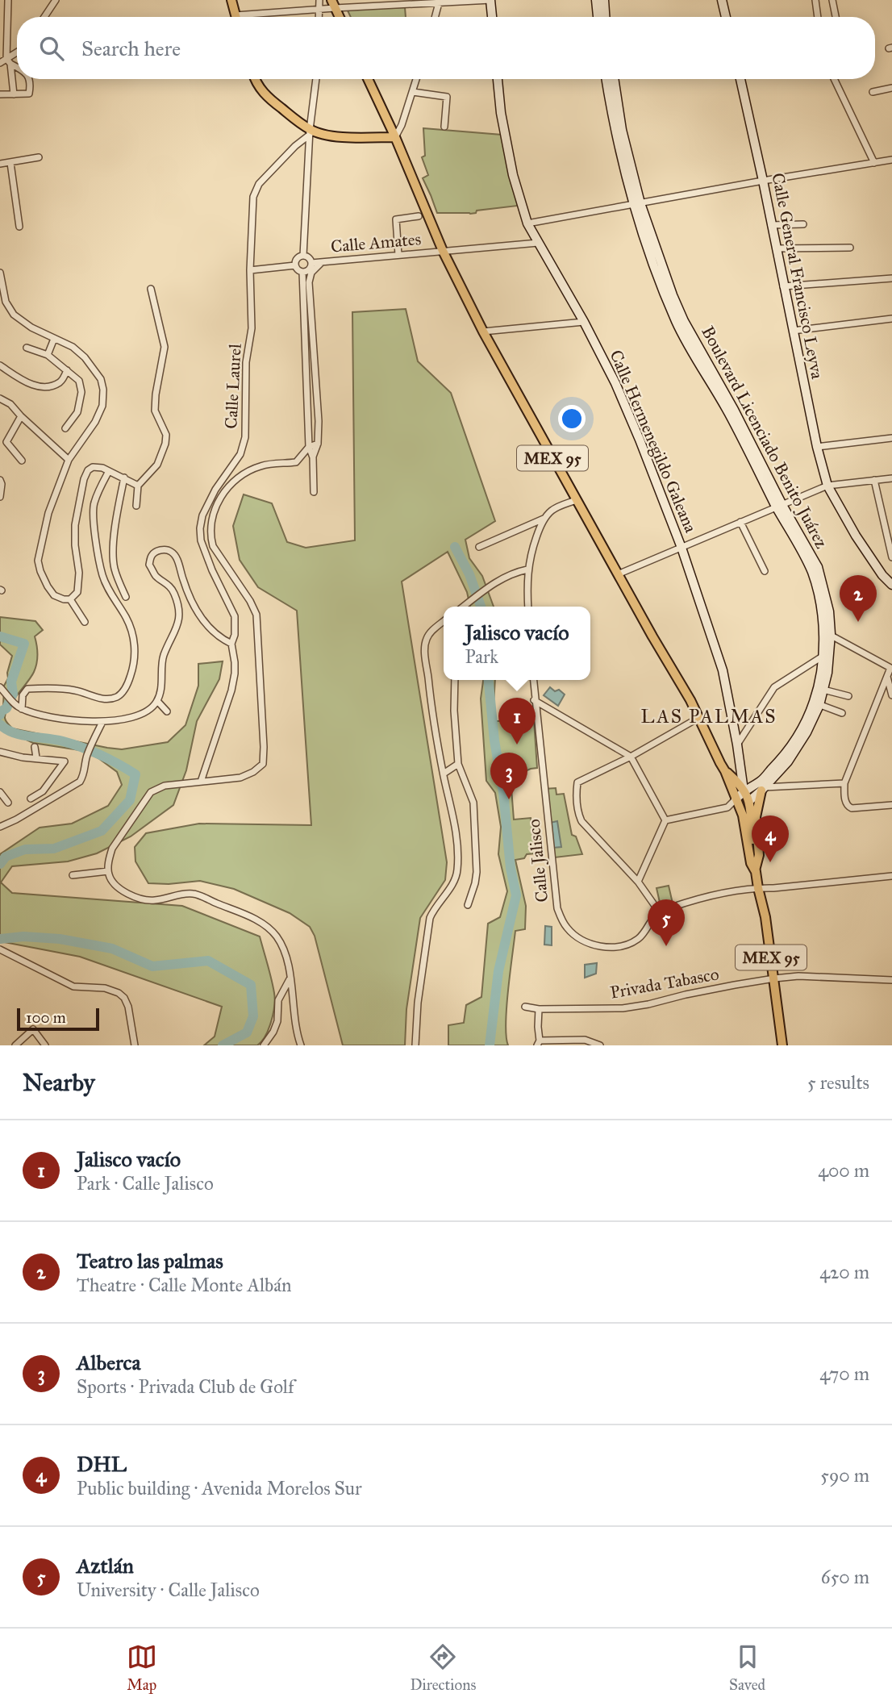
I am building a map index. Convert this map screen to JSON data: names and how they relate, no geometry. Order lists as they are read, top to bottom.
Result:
{
  "streets": {
    "main road": ["MEX 95"],
    "street": [
      "Calle Amates",
      "Calle General Francisco Leyva",
      "Calle Laurel",
      "Boulevard Licenciado Benito Juárez",
      "Calle Hermenegildo Galeana",
      "Calle Jalisco",
      "Privada Tabasco"
    ]
  },
  "crossings": [
    ["Calle Amates", "Calle Hermenegildo Galeana"],
    ["Calle Amates", "MEX 95"],
    ["Boulevard Licenciado Benito Juárez", "Calle Hermenegildo Galeana"],
    ["Boulevard Licenciado Benito Juárez", "MEX 95"],
    ["Calle Hermenegildo Galeana", "MEX 95"],
    ["MEX 95", "Privada Tabasco"]
  ],
  "districts": ["LAS PALMAS"],
  "scale_bar": "100 m",
  "page": {
    "search": "Search here",
    "pins": [
      "2",
      "1",
      "3",
      "4",
      "5"
    ],
    "popup": ["Jalisco vacío", "Park"],
    "scale": "100 m",
    "heading": ["Nearby", "5 results"],
    "list": [
      {
        "mark": "1",
        "name": "Jalisco vacío",
        "note": "Park · Calle Jalisco",
        "value": "400 m"
      },
      {
        "mark": "2",
        "name": "Teatro las palmas",
        "note": "Theatre · Calle Monte Albán",
        "value": "420 m"
      },
      {
        "mark": "3",
        "name": "Alberca",
        "note": "Sports · Privada Club de Golf",
        "value": "470 m"
      },
      {
        "mark": "4",
        "name": "DHL",
        "note": "Public building · Avenida Morelos Sur",
        "value": "590 m"
      },
      {
        "mark": "5",
        "name": "Aztlán",
        "note": "University · Calle Jalisco",
        "value": "650 m"
      }
    ],
    "nav": ["Map", "Directions", "Saved"]
  }
}
